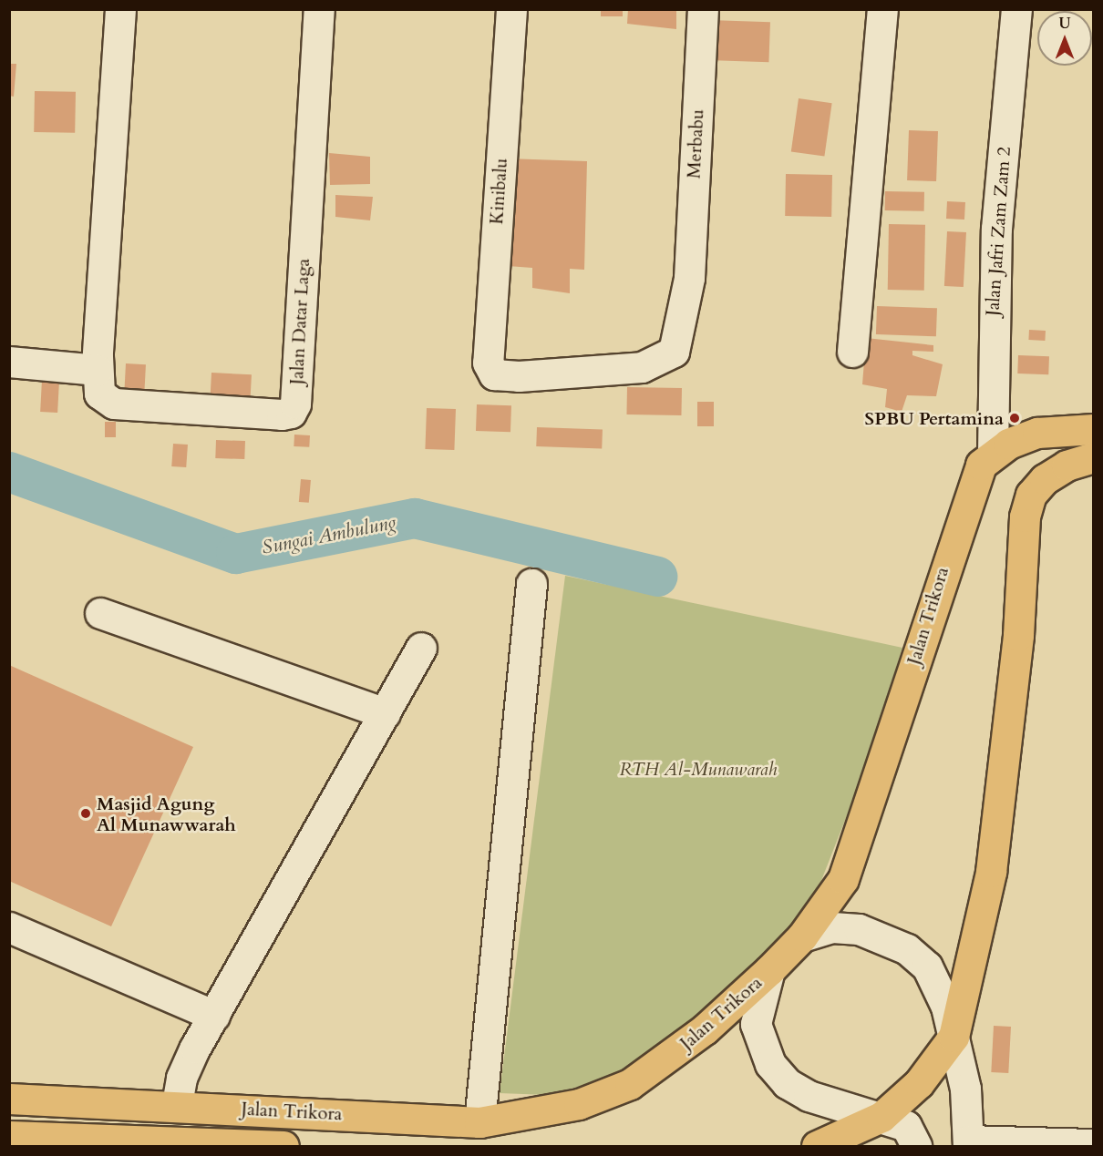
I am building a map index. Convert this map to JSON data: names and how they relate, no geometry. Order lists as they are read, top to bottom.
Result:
{
  "streets": {
    "main road": ["Jalan Trikora"],
    "street": [
      "Merbabu",
      "Kinibalu",
      "Jalan Jafri Zam Zam 2",
      "Jalan Datar Laga"
    ]
  },
  "crossings": [
    ["Merbabu", "Kinibalu"],
    ["Jalan Jafri Zam Zam 2", "Jalan Trikora"]
  ],
  "water": ["Sungai Ambulung"],
  "parks": ["RTH Al-Munawarah"],
  "places": ["SPBU Pertamina", "Masjid Agung Al Munawwarah"],
  "north": "top"
}
